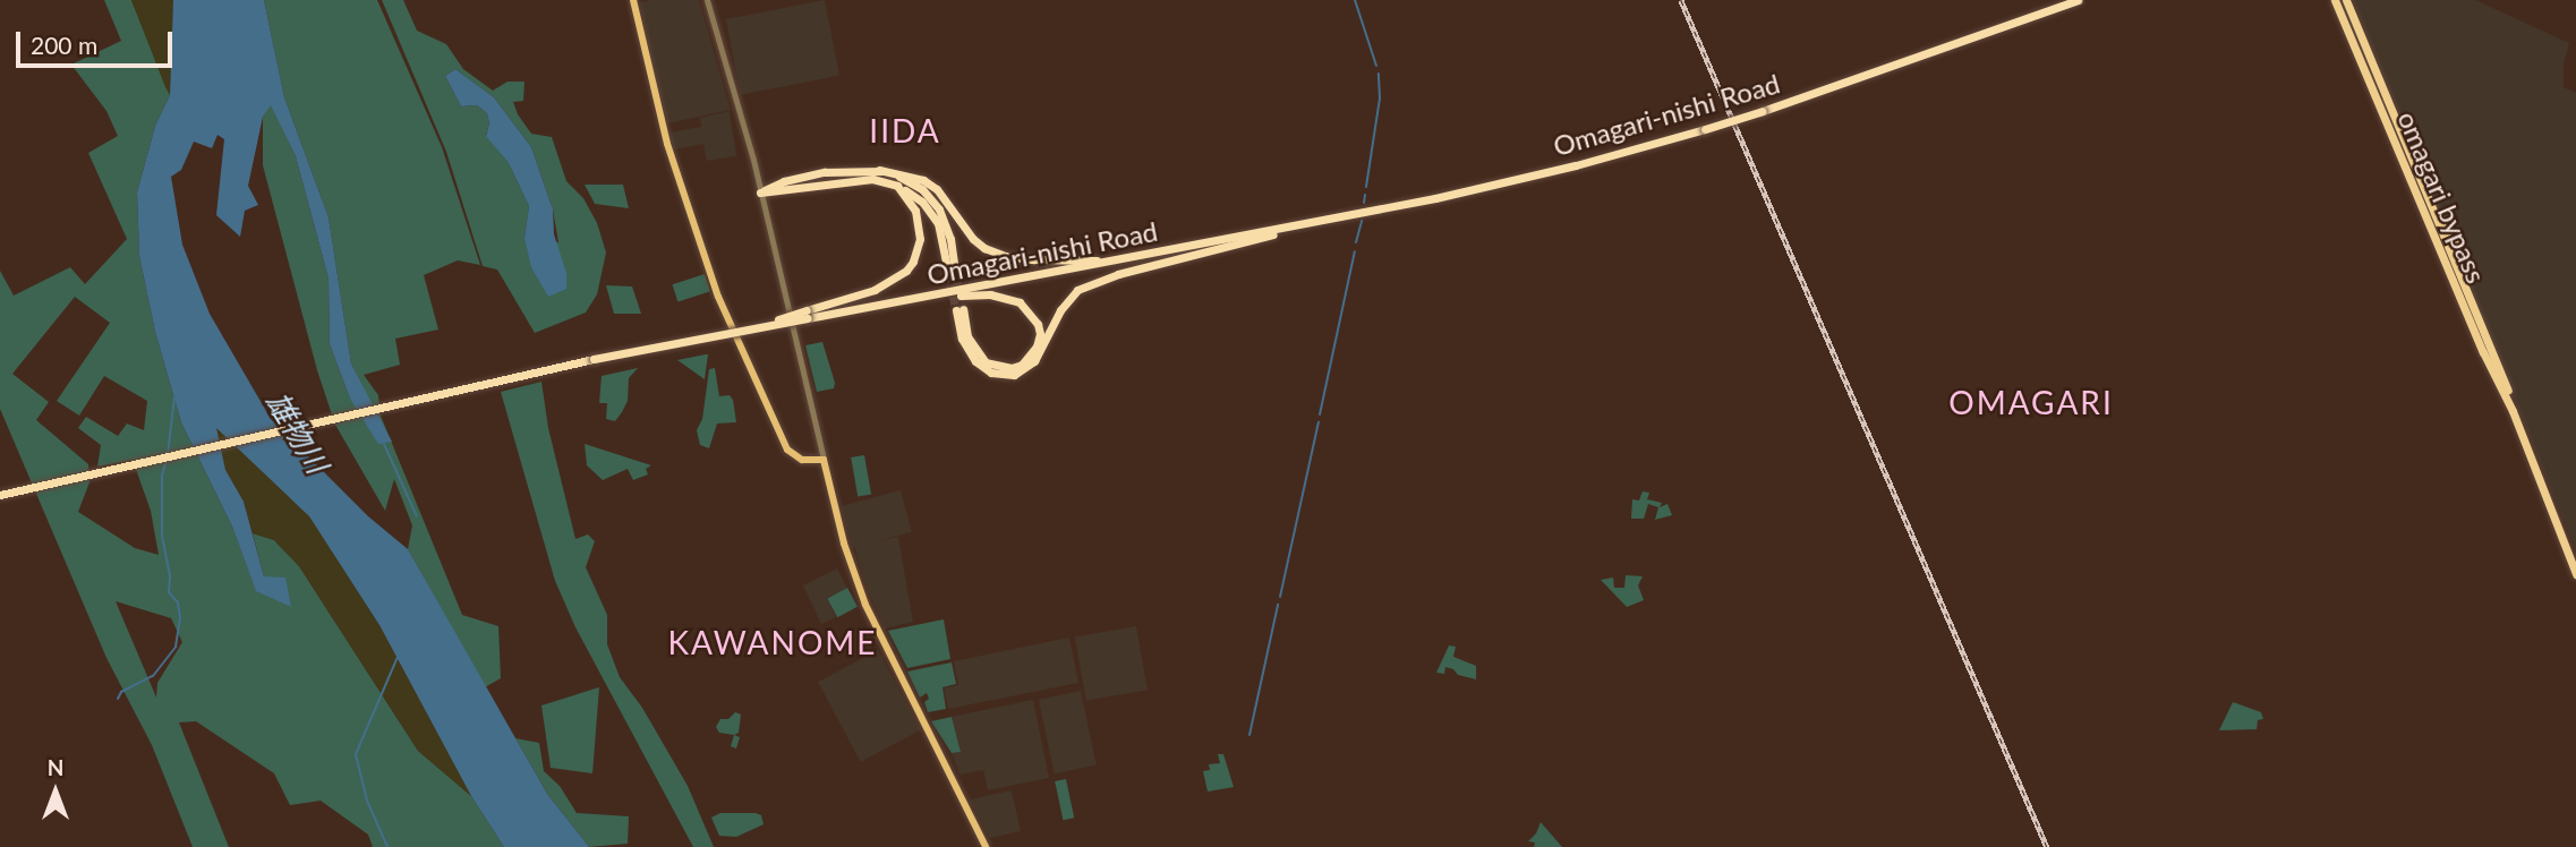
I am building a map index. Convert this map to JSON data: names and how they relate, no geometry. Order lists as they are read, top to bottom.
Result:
{
  "streets": {
    "highway": ["Omagari-nishi Road", "omagari bypass"]
  },
  "districts": ["IIDA", "OMAGARI", "KAWANOME"],
  "water": ["雄物川"],
  "scale_bar": "200 m",
  "north": "top"
}
